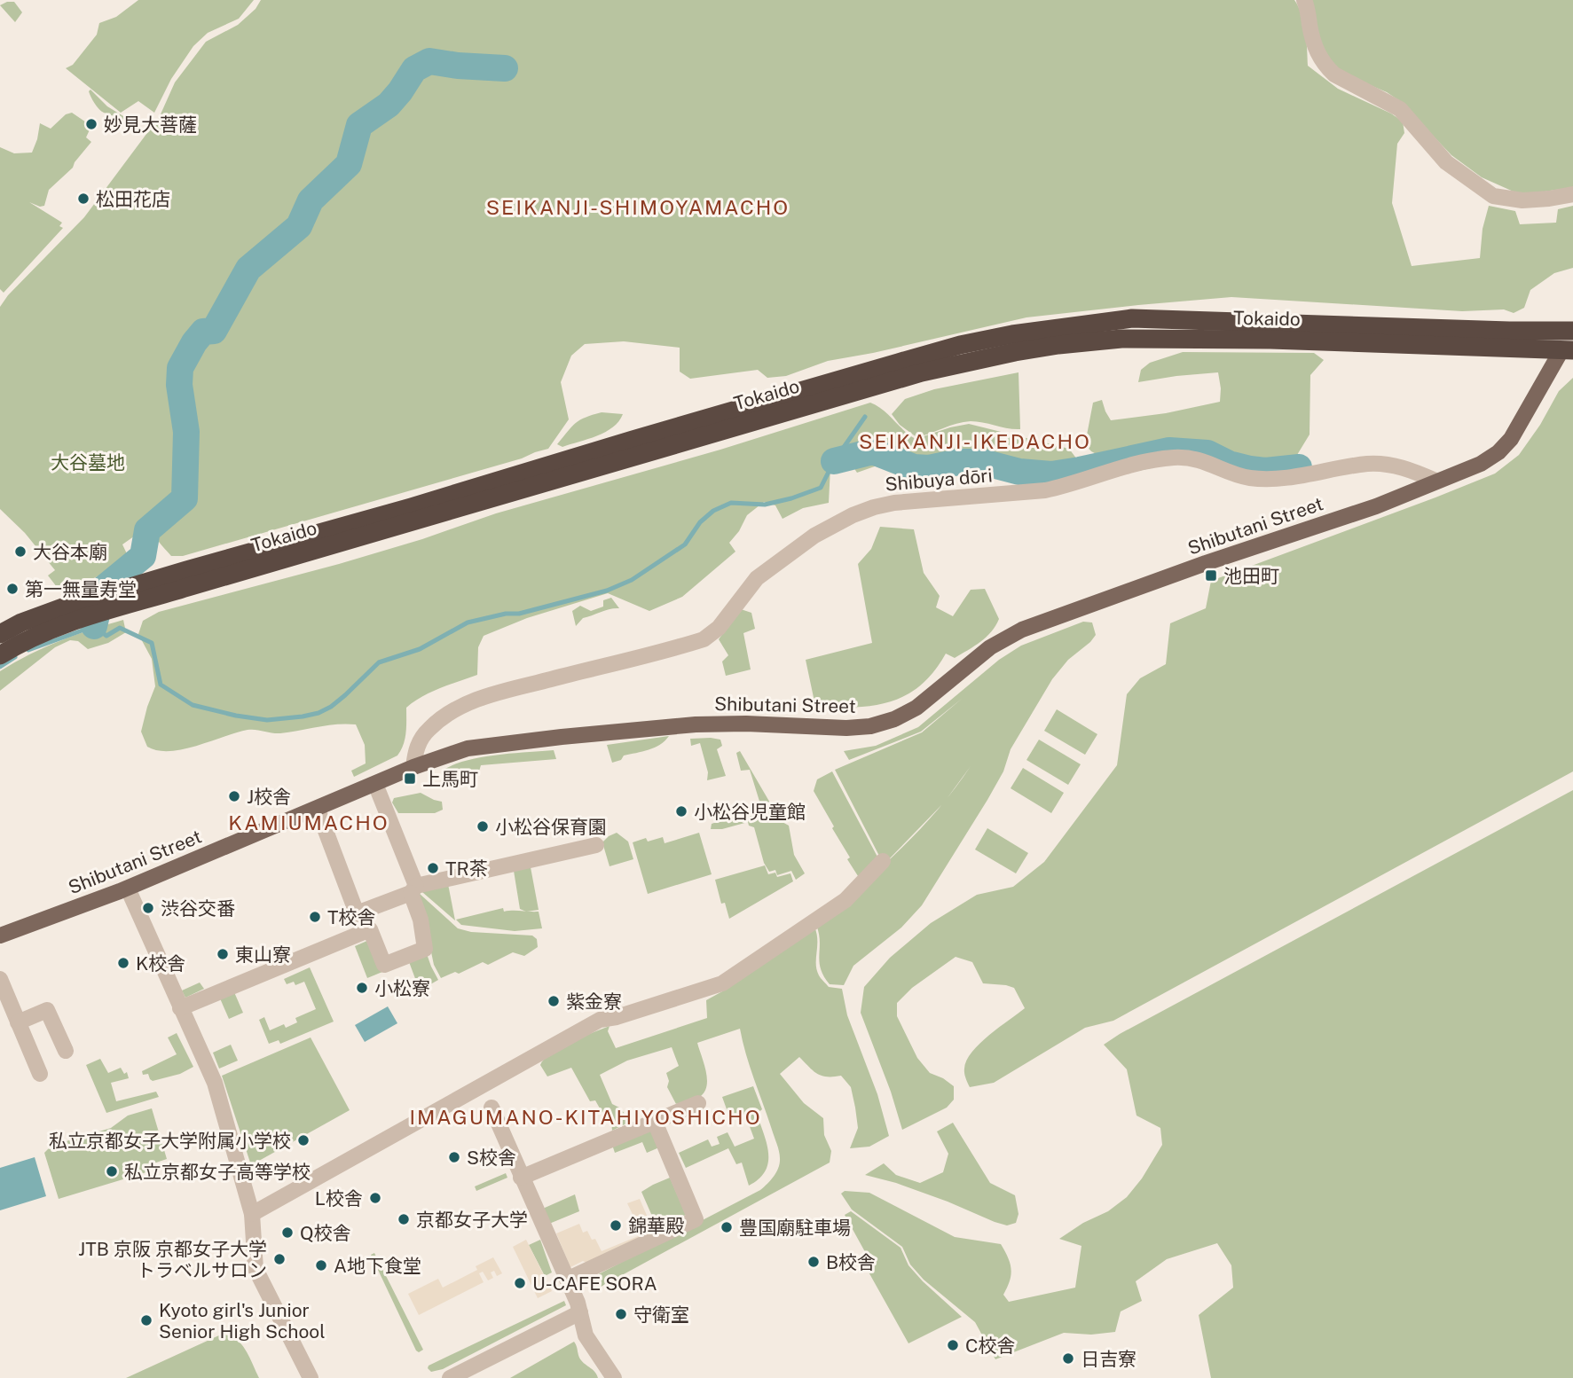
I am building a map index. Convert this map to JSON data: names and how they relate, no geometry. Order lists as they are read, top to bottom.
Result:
{
  "streets": {
    "highway": ["Tokaido"],
    "main road": ["Shibutani Street"],
    "street": ["Shibuya dōri"]
  },
  "crossings": [
    ["Tokaido", "Shibutani Street"],
    ["Shibuya dōri", "Shibutani Street"]
  ],
  "districts": [
    "SEIKANJI-SHIMOYAMACHO",
    "SEIKANJI-IKEDACHO",
    "KAMIUMACHO",
    "IMAGUMANO-KITAHIYOSHICHO"
  ],
  "parks": ["大谷墓地"],
  "places": {
    "other": [
      "妙見大菩薩",
      "松田花店",
      "大谷本廟",
      "第一無量寿堂",
      "J校舎",
      "小松谷児童館",
      "小松谷保育園",
      "TR茶",
      "渋谷交番",
      "T校舎",
      "東山寮",
      "K校舎",
      "小松寮",
      "紫金寮",
      "私立京都女子大学附属小学校",
      "S校舎",
      "私立京都女子高等学校",
      "L校舎",
      "京都女子大学",
      "錦華殿",
      "豊国廟駐車場",
      "Q校舎",
      "JTB 京阪 京都女子大学 トラベルサロン",
      "B校舎",
      "A地下食堂",
      "U-CAFE SORA",
      "守衛室",
      "Kyoto girl's Junior Senior High School",
      "C校舎",
      "日吉寮"
    ],
    "transit": ["池田町", "上馬町"]
  }
}
